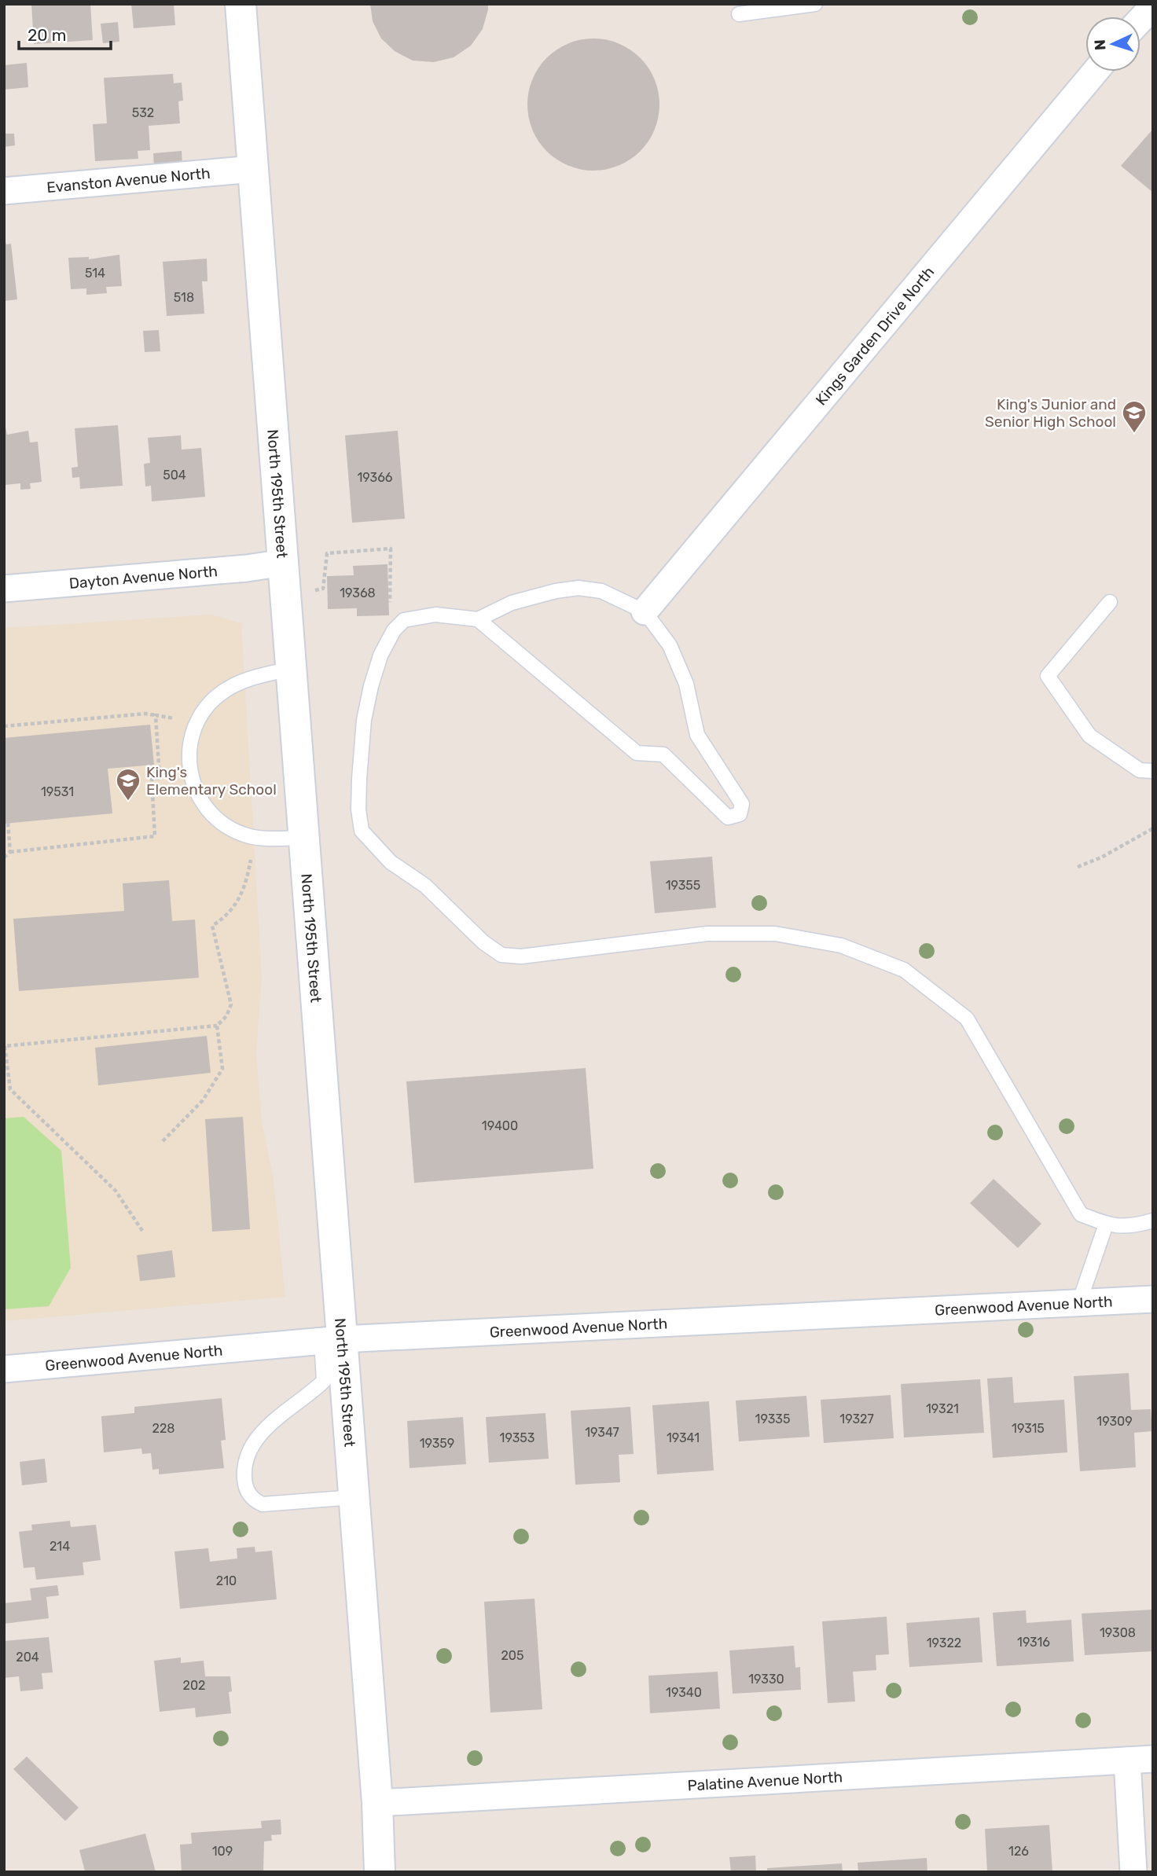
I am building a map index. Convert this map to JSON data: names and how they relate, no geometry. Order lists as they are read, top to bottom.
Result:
{
  "streets": {
    "street": [
      "Evanston Avenue North",
      "Kings Garden Drive North",
      "North 195th Street",
      "Dayton Avenue North",
      "Greenwood Avenue North",
      "Palatine Avenue North"
    ]
  },
  "crossings": [
    ["Evanston Avenue North", "North 195th Street"],
    ["North 195th Street", "Dayton Avenue North"],
    ["North 195th Street", "Greenwood Avenue North"],
    ["North 195th Street", "Palatine Avenue North"]
  ],
  "places": {
    "school or university": ["King's Junior and Senior High School", "King's Elementary School"]
  },
  "house_numbers": [
    "532",
    "514",
    "518",
    "504",
    "19366",
    "19368",
    "19531",
    "19355",
    "19400",
    "19321",
    "19335",
    "19327",
    "19309",
    "228",
    "19315",
    "19347",
    "19353",
    "19341",
    "19359",
    "214",
    "210",
    "19308",
    "19316",
    "19322",
    "205",
    "204",
    "19330",
    "202",
    "19340",
    "109",
    "126"
  ],
  "scale_bar": "20 m",
  "north": "left"
}
